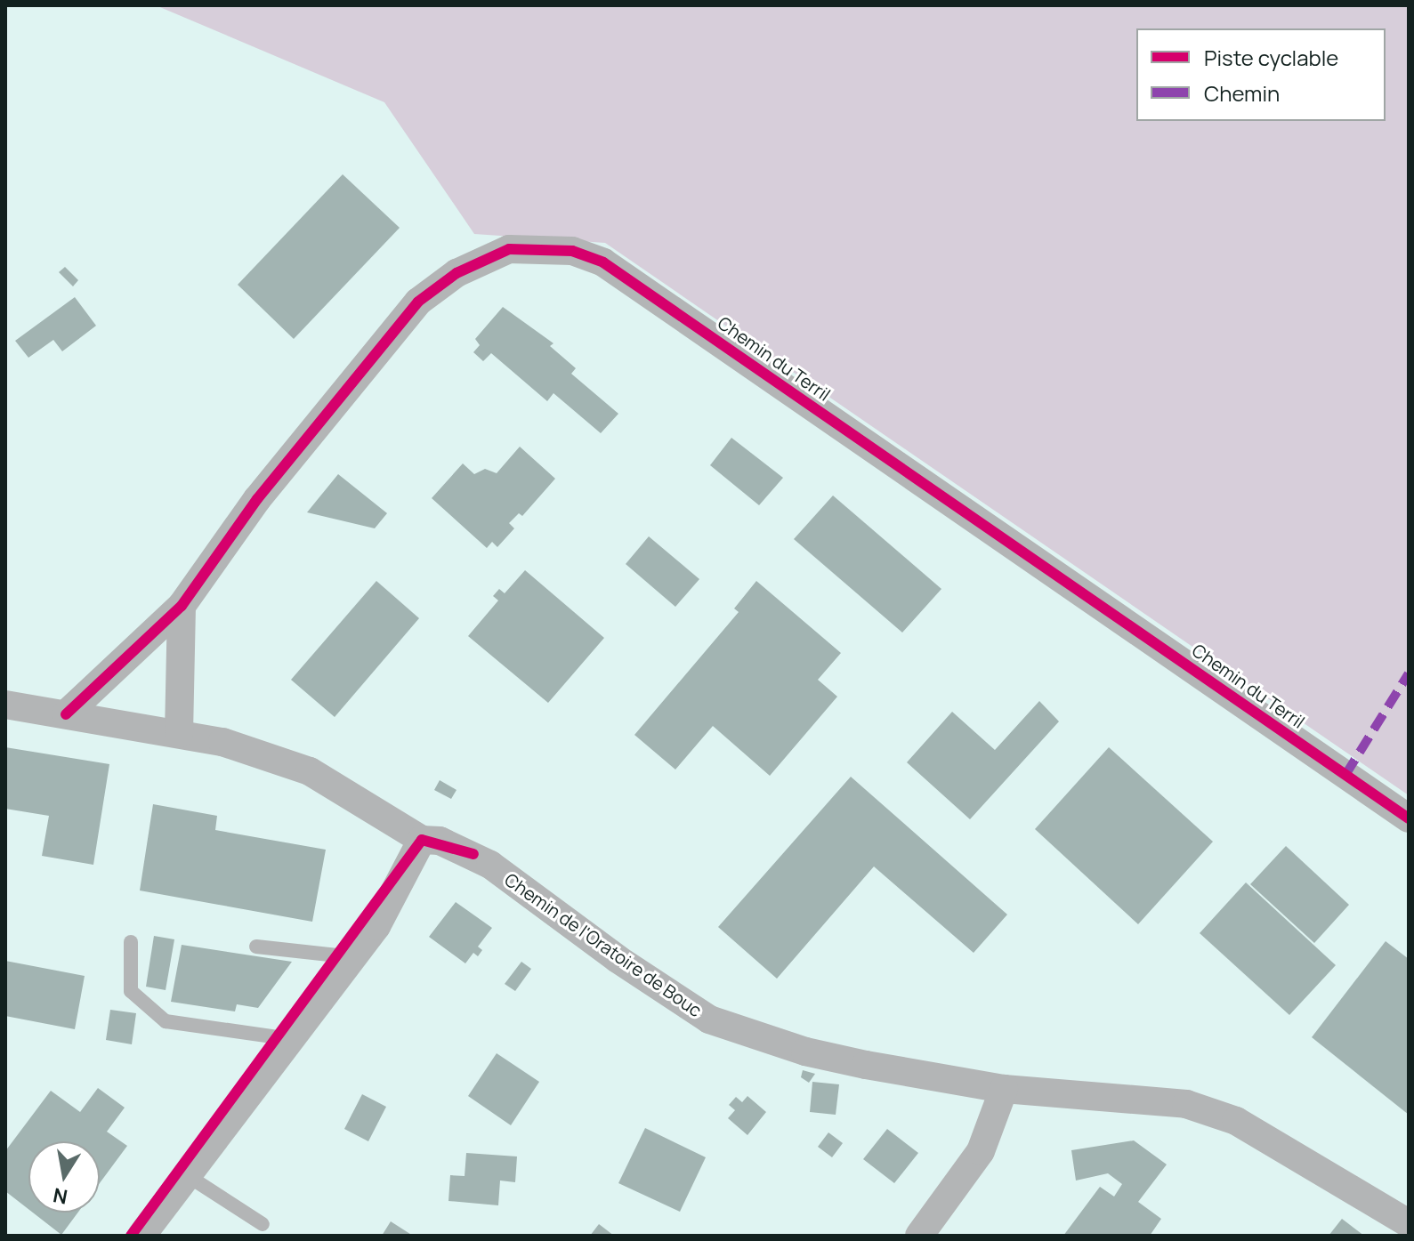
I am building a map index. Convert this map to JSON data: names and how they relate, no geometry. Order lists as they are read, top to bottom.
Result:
{
  "streets": {
    "street": ["Chemin du Terril", "Chemin de l'Oratoire de Bouc"]
  },
  "crossings": [
    ["Chemin du Terril", "Chemin de l'Oratoire de Bouc"]
  ],
  "legend": ["Piste cyclable", "Chemin"],
  "north": "bottom"
}
